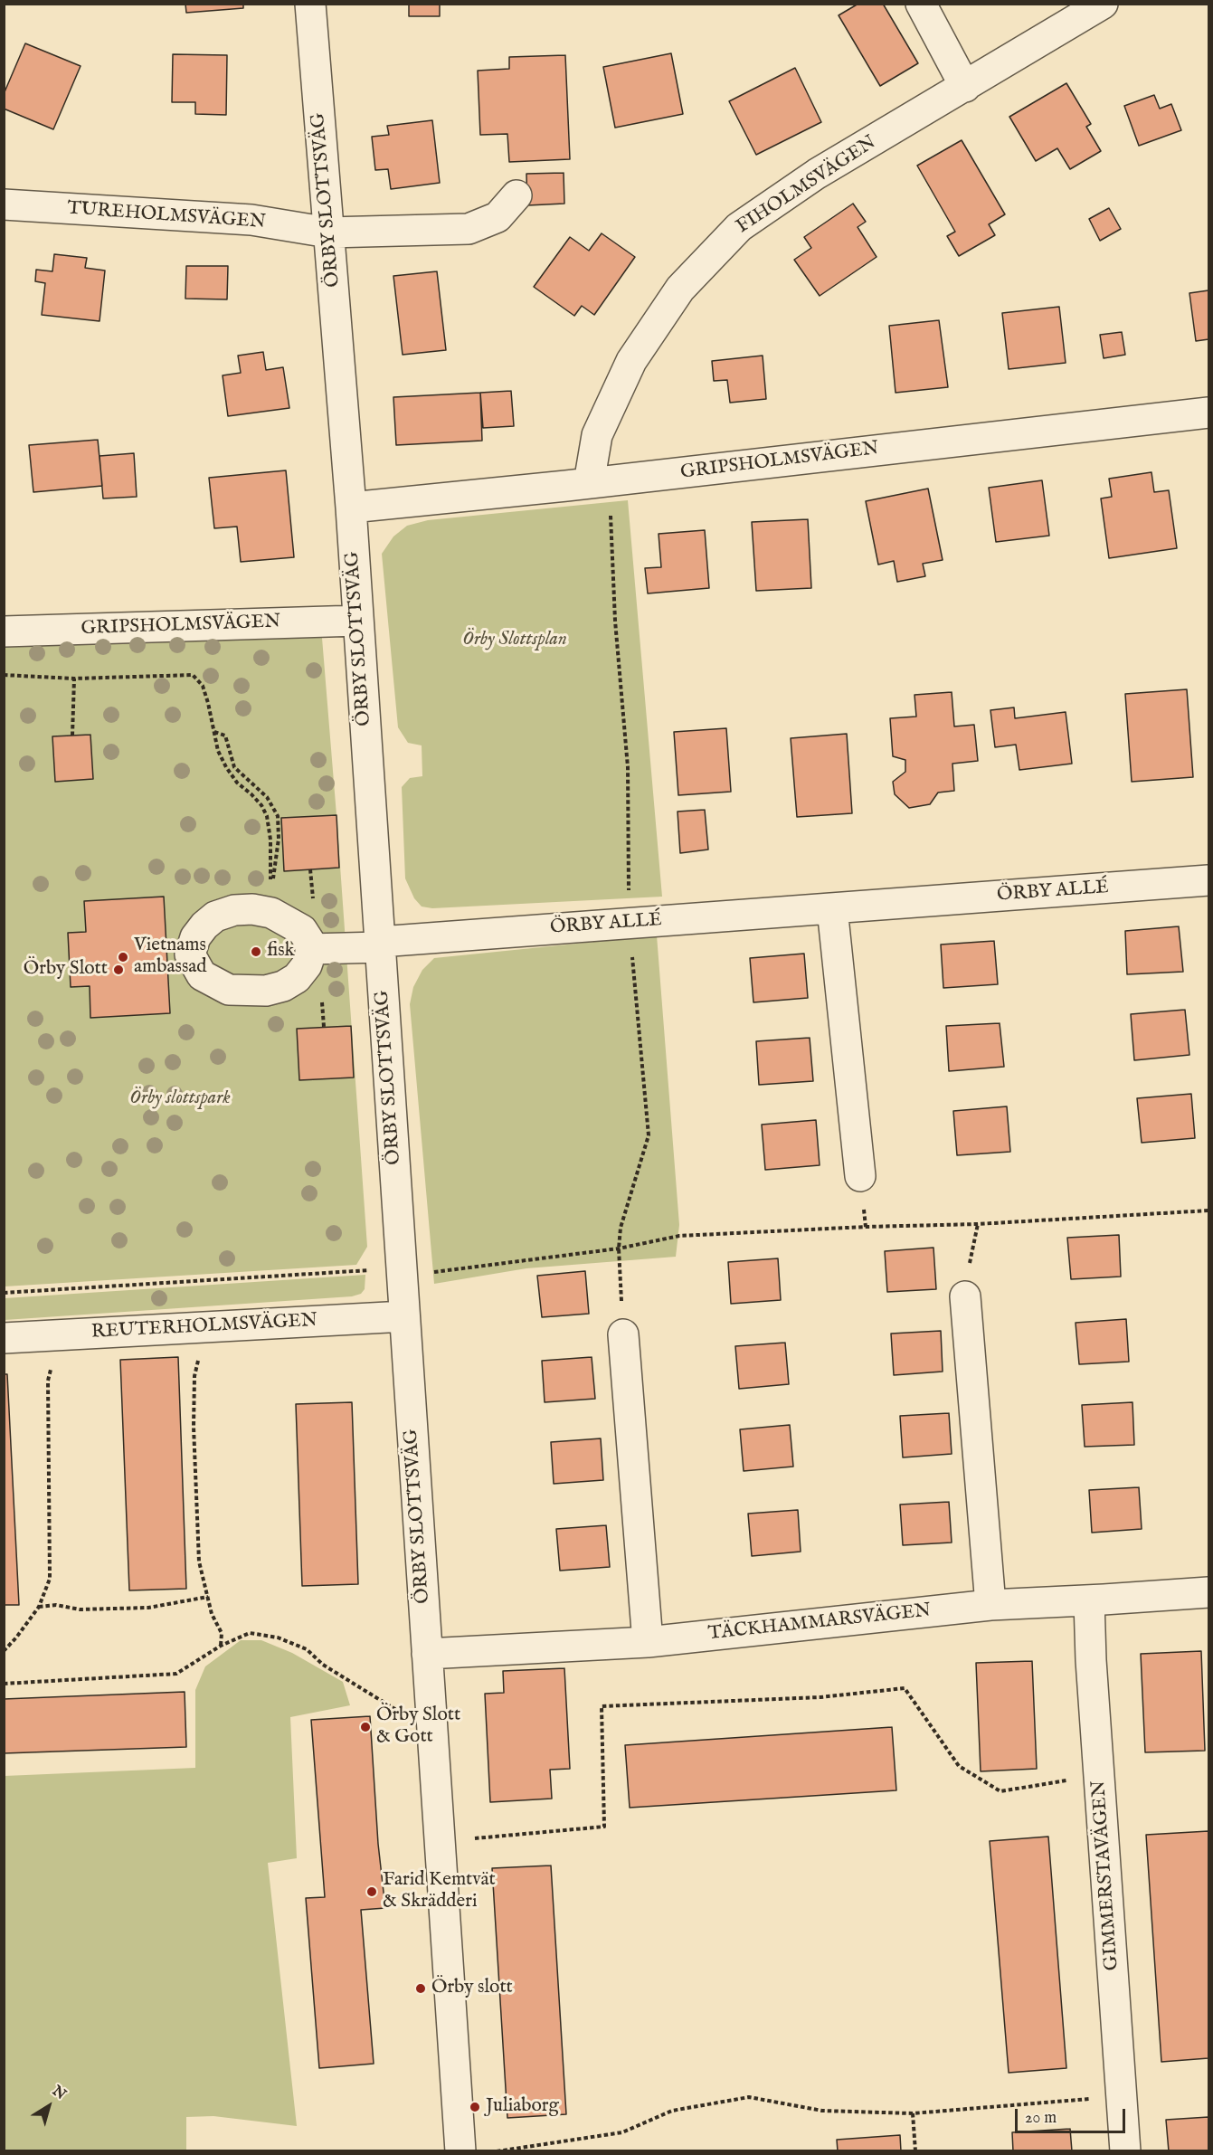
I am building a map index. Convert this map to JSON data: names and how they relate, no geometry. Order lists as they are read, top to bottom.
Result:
{
  "streets": {
    "street": [
      "FIHOLMSVÄGEN",
      "ÖRBY SLOTTSVÄG",
      "TUREHOLMSVÄGEN",
      "GRIPSHOLMSVÄGEN",
      "ÖRBY ALLÉ",
      "REUTERHOLMSVÄGEN",
      "TÄCKHAMMARSVÄGEN",
      "GIMMERSTAVÄGEN"
    ]
  },
  "crossings": [
    ["FIHOLMSVÄGEN", "GRIPSHOLMSVÄGEN"],
    ["ÖRBY SLOTTSVÄG", "TUREHOLMSVÄGEN"],
    ["ÖRBY SLOTTSVÄG", "GRIPSHOLMSVÄGEN"],
    ["ÖRBY SLOTTSVÄG", "ÖRBY ALLÉ"],
    ["ÖRBY SLOTTSVÄG", "REUTERHOLMSVÄGEN"],
    ["ÖRBY SLOTTSVÄG", "TÄCKHAMMARSVÄGEN"],
    ["TÄCKHAMMARSVÄGEN", "GIMMERSTAVÄGEN"]
  ],
  "parks": ["Örby Slottsplan", "Örby slottspark"],
  "places": [
    "fisk",
    "Vietnams ambassad",
    "Örby Slott",
    "Örby Slott & Gott",
    "Farid Kemtvät & Skrädderi",
    "Örby slott",
    "Juliaborg"
  ],
  "scale_bar": "20 m",
  "north": "top right"
}
